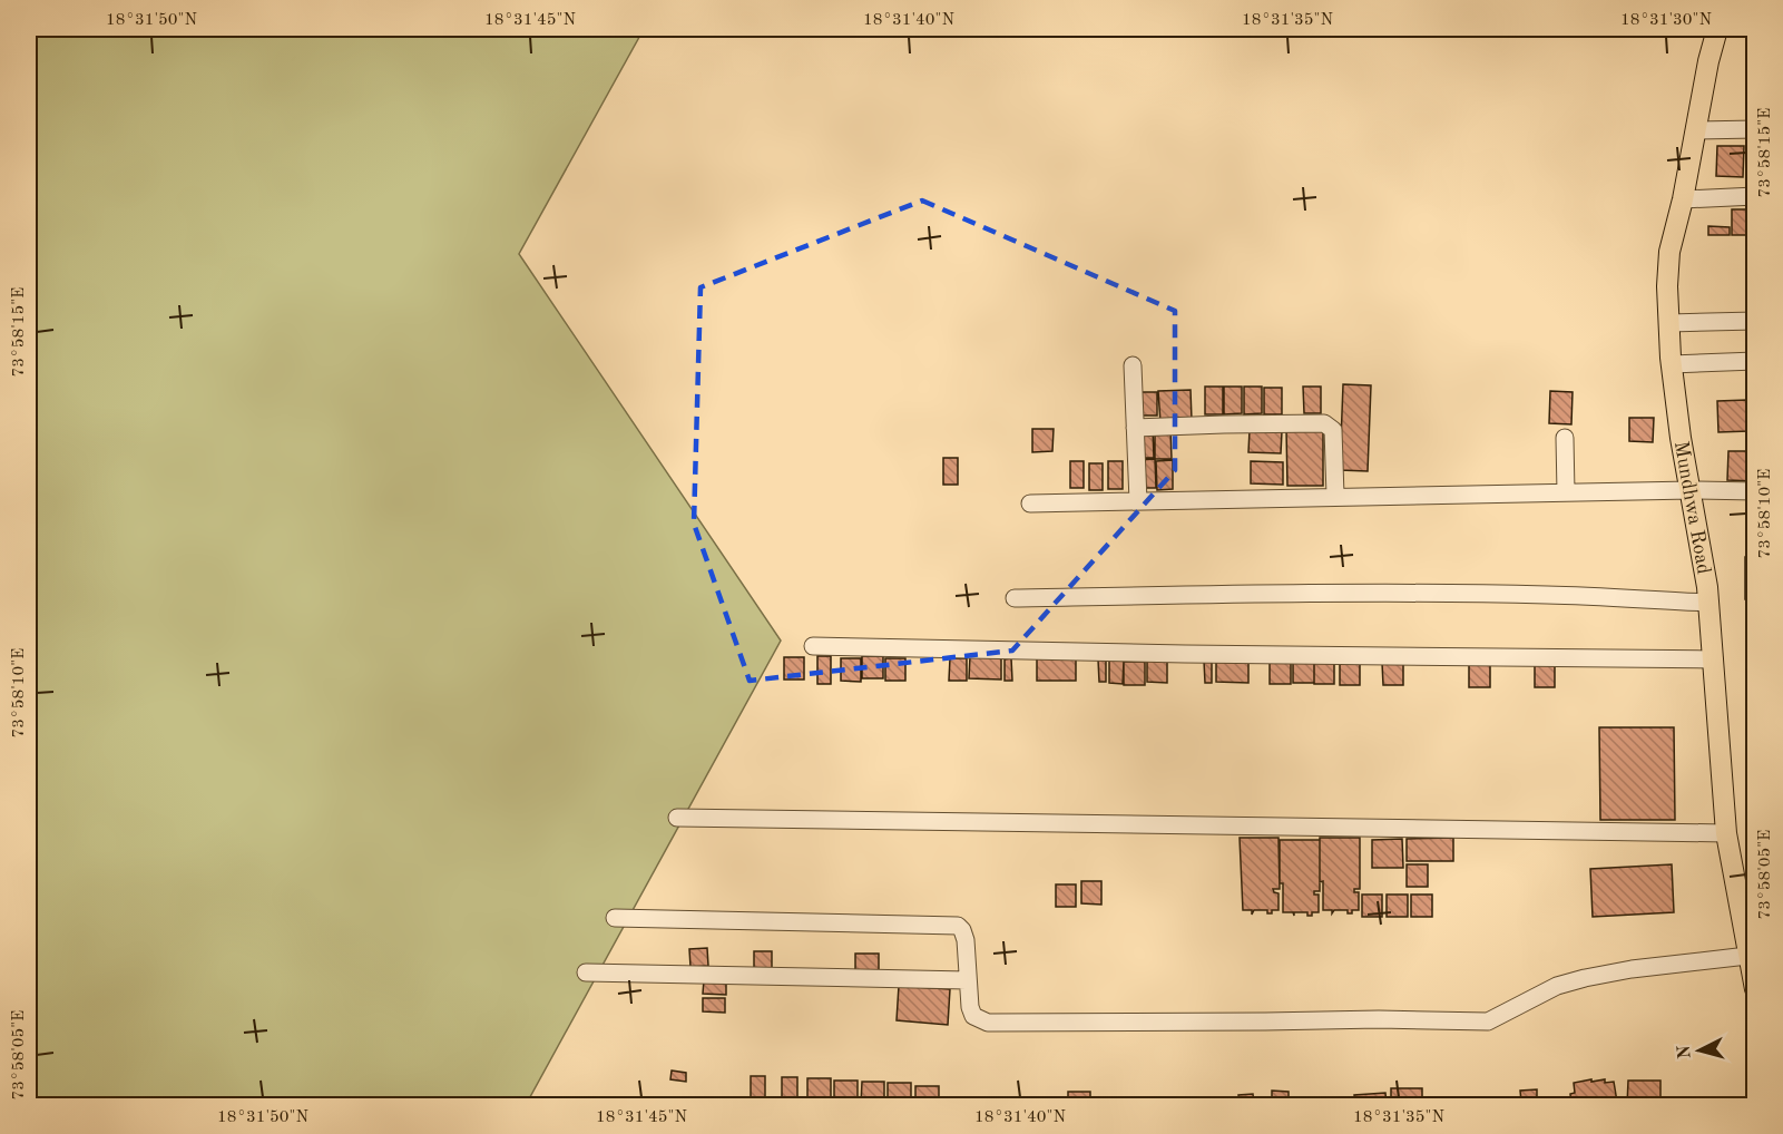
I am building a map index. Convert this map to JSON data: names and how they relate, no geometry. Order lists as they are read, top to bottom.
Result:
{
  "streets": {
    "main road": ["Mundhwa Road"]
  },
  "north": "left",
  "coordinates": [
    "18°31'50\"N",
    "18°31'45\"N",
    "18°31'40\"N",
    "18°31'35\"N",
    "18°31'30\"N",
    "73°58'15\"E",
    "73°58'10\"E",
    "73°58'05\"E"
  ]
}
